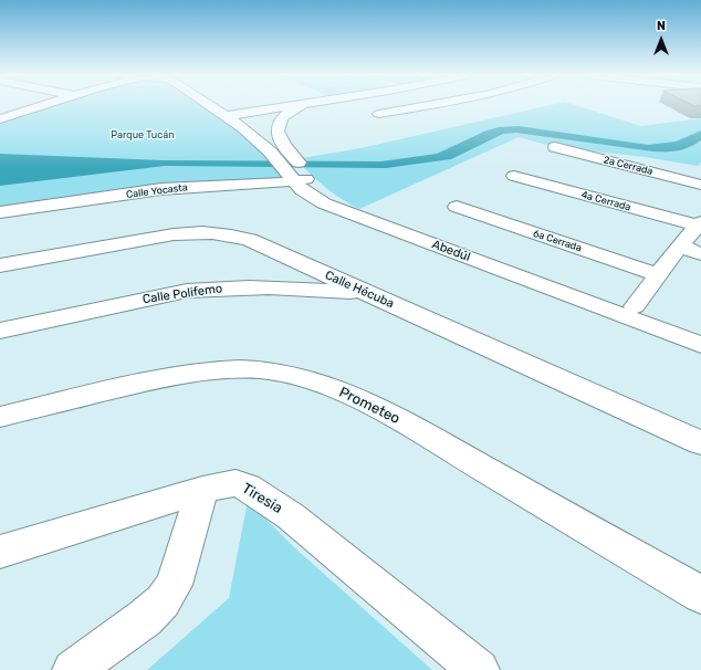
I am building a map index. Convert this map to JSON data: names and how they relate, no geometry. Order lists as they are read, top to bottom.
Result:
{
  "streets": {
    "street": [
      "2a Cerrada",
      "Calle Yocasta",
      "4a Cerrada",
      "6a Cerrada",
      "Abedúl",
      "Calle Hécuba",
      "Calle Polifemo",
      "Prometeo",
      "Tiresia"
    ]
  },
  "crossings": [
    ["Calle Yocasta", "Abedúl"],
    ["Calle Hécuba", "Calle Polifemo"]
  ],
  "parks": ["Parque Tucán"],
  "north": "top"
}
